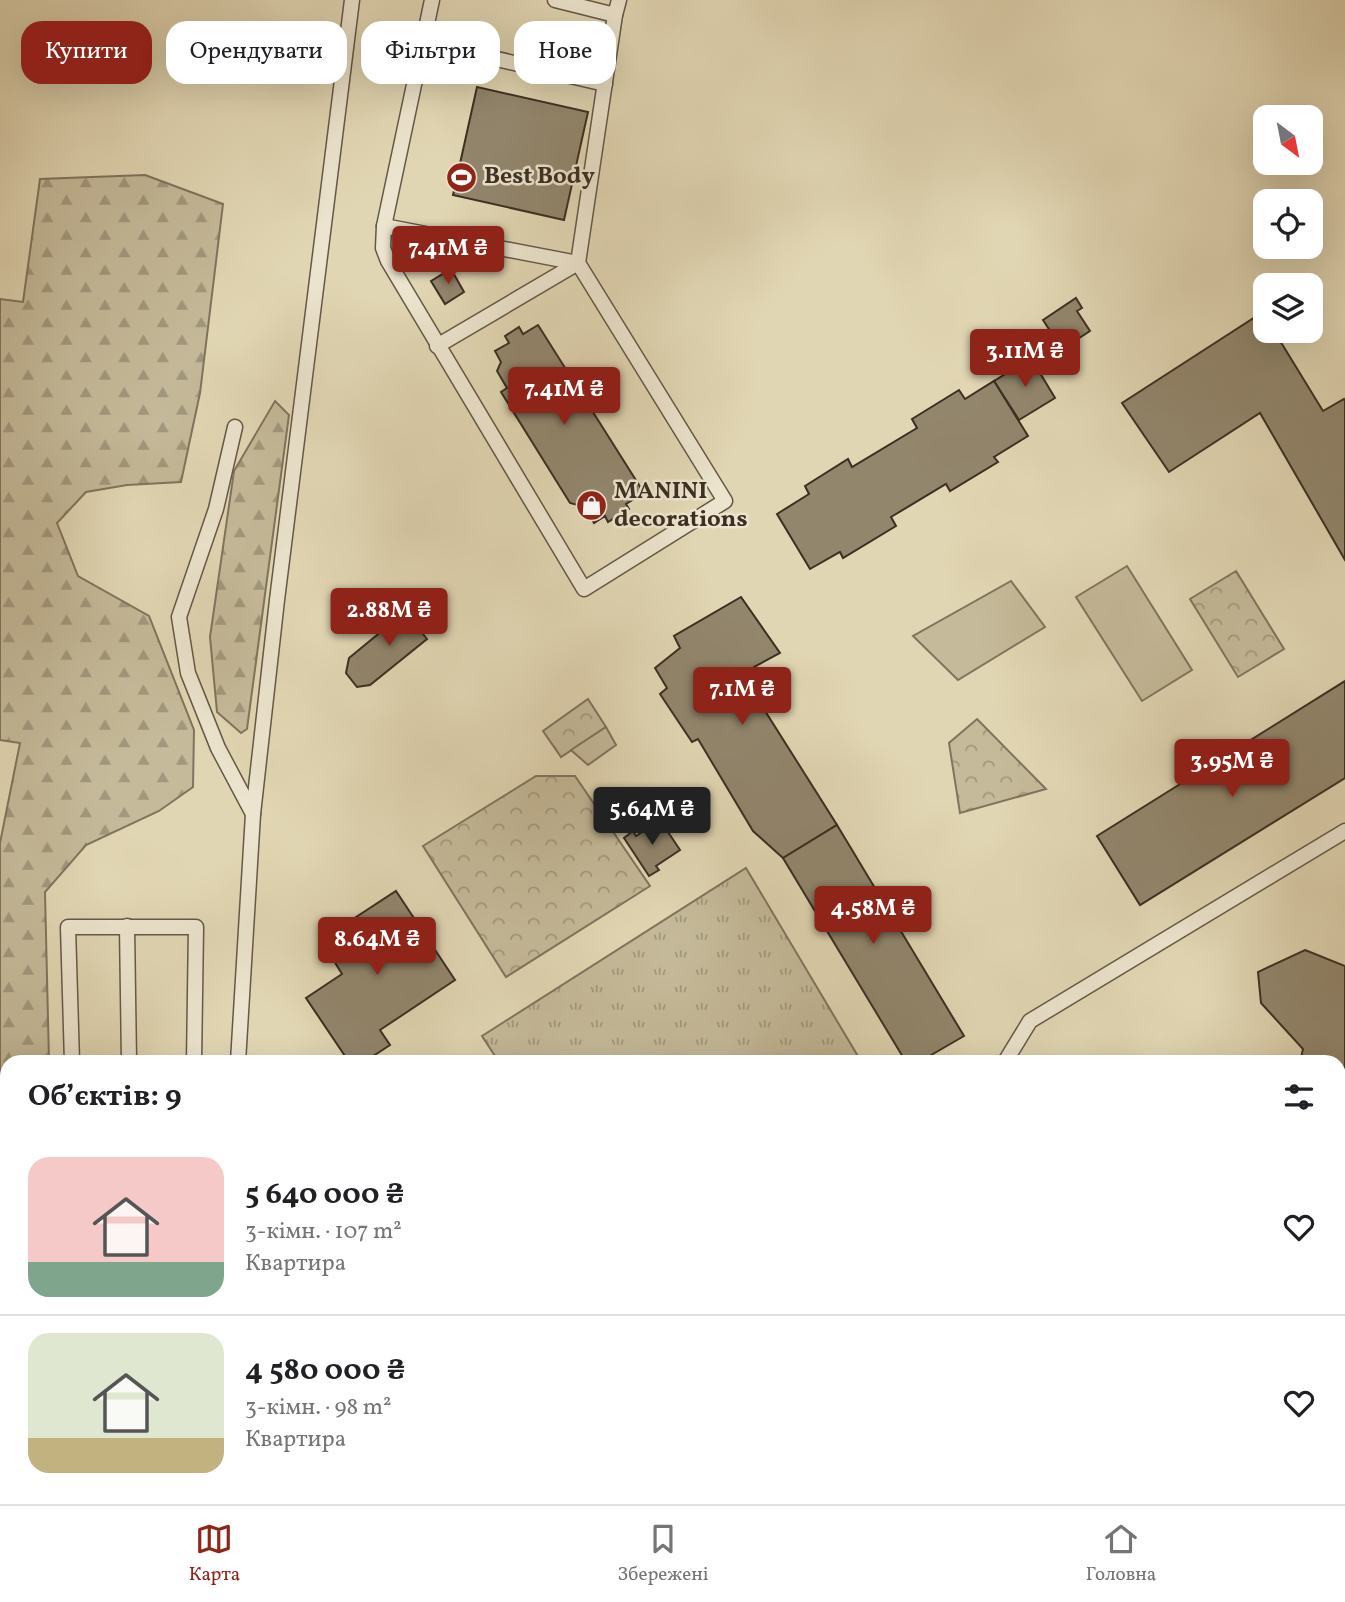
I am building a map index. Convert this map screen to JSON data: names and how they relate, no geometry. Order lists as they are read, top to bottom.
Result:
{
  "places": {
    "sports": ["Best Body"],
    "shop": ["MANINI decorations"]
  },
  "north": "bottom right",
  "page": {
    "chip": [
      "Купити",
      "Орендувати",
      "Фільтри",
      "Нове"
    ],
    "price": [
      "7.41M ₴",
      "3.11M ₴",
      "7.41M ₴",
      "2.88M ₴",
      "7.1M ₴",
      "3.95M ₴",
      "5.64M ₴",
      "4.58M ₴",
      "8.64M ₴"
    ],
    "heading": "Об’єктів: 9",
    "list": [
      {
        "name": "5 640 000 ₴",
        "note": "3-кімн. · 107 m² · Квартира"
      },
      {
        "name": "4 580 000 ₴",
        "note": "3-кімн. · 98 m² · Квартира"
      }
    ],
    "tabs": ["Карта", "Збережені", "Головна"]
  }
}
